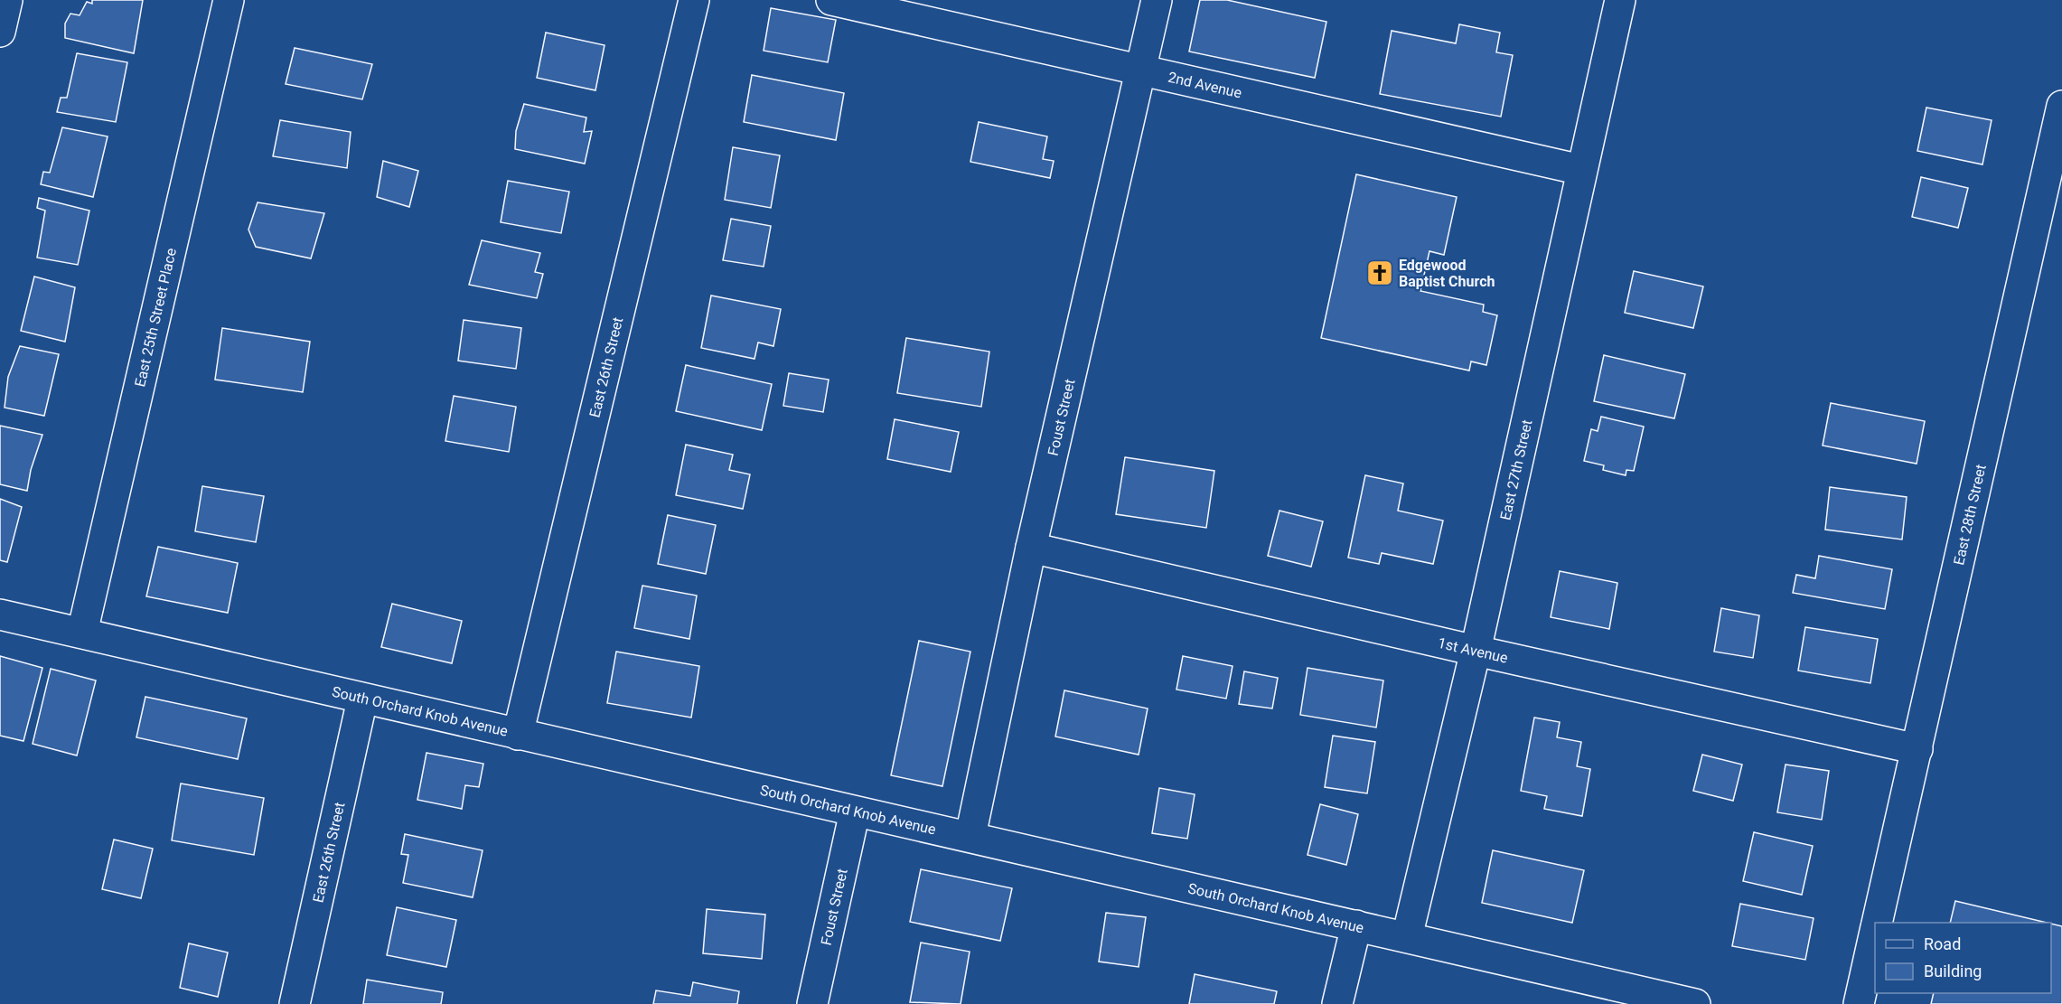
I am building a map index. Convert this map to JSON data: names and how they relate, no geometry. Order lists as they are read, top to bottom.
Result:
{
  "streets": {
    "street": [
      "2nd Avenue",
      "East 25th Street Place",
      "East 26th Street",
      "Foust Street",
      "East 27th Street",
      "East 28th Street",
      "1st Avenue",
      "South Orchard Knob Avenue"
    ]
  },
  "crossings": [
    ["2nd Avenue", "Foust Street"],
    ["2nd Avenue", "East 27th Street"],
    ["East 25th Street Place", "South Orchard Knob Avenue"],
    ["East 26th Street", "South Orchard Knob Avenue"],
    ["Foust Street", "1st Avenue"],
    ["Foust Street", "South Orchard Knob Avenue"],
    ["East 27th Street", "1st Avenue"],
    ["East 27th Street", "South Orchard Knob Avenue"],
    ["East 28th Street", "1st Avenue"]
  ],
  "places": {
    "church": ["Edgewood Baptist Church"]
  },
  "legend": ["Road", "Building"]
}
